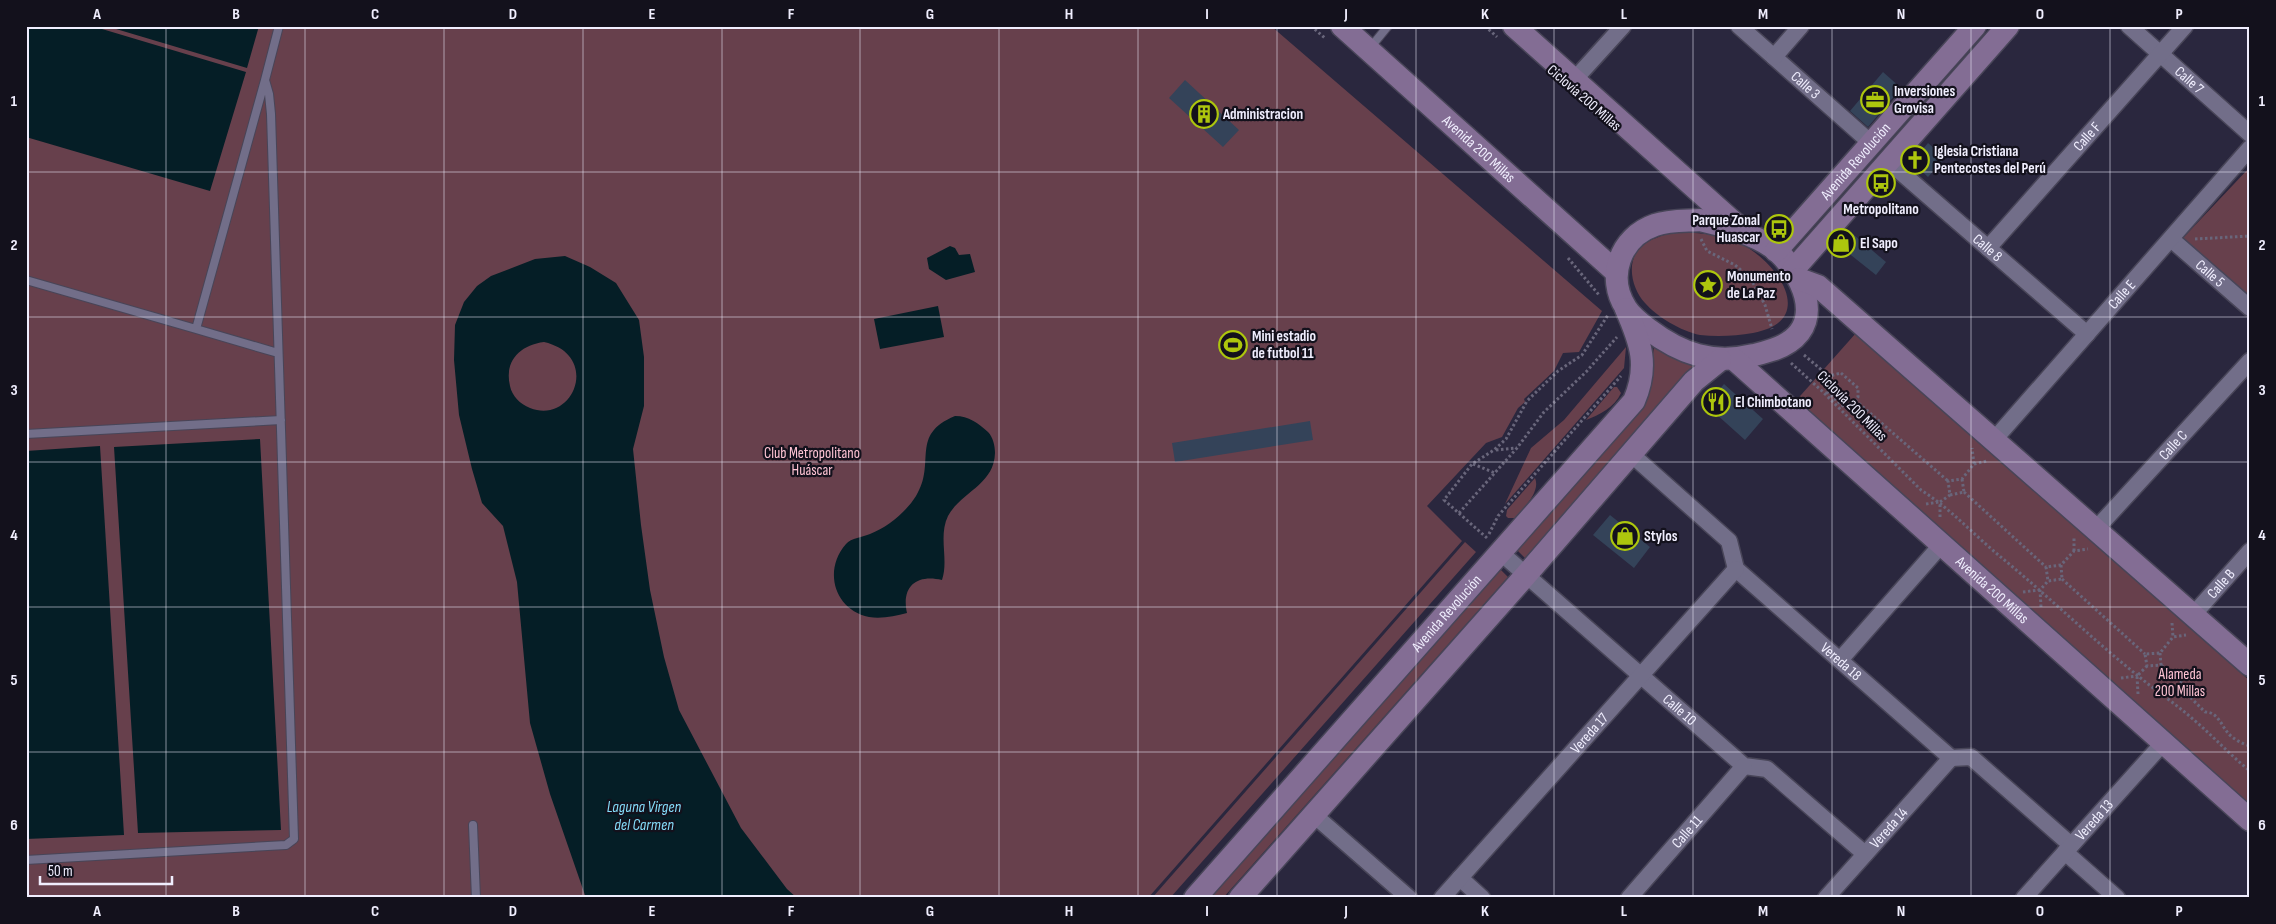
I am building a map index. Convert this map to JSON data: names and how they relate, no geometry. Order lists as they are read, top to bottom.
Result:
{
  "streets": {
    "main road": ["Avenida 200 Millas", "Avenida Revolución"],
    "street": [
      "Calle 7",
      "Calle 3",
      "Calle F",
      "Calle 8",
      "Calle 5",
      "Calle E",
      "Calle C",
      "Calle B",
      "Vereda 18",
      "Calle 10",
      "Vereda 17",
      "Vereda 13",
      "Vereda 14",
      "Calle 11"
    ],
    "path": ["Ciclovía 200 Millas"]
  },
  "crossings": [
    ["Calle 7", "Calle F"],
    ["Calle 3", "Avenida Revolución"],
    ["Calle F", "Calle 8"],
    ["Avenida 200 Millas", "Avenida Revolución"],
    ["Avenida 200 Millas", "Vereda 13"],
    ["Avenida Revolución", "Calle 8"],
    ["Avenida Revolución", "Calle 10"],
    ["Calle 8", "Calle E"],
    ["Calle 5", "Calle E"],
    ["Vereda 18", "Vereda 17"],
    ["Vereda 18", "Vereda 14"],
    ["Calle 10", "Vereda 17"],
    ["Calle 10", "Calle 11"]
  ],
  "water": ["Laguna Virgen del Carmen"],
  "parks": ["Club Metropolitano Huáscar", "Alameda 200 Millas"],
  "places": {
    "office": ["Inversiones Grovisa"],
    "building": ["Administracion"],
    "church": ["Iglesia Cristiana Pentecostes del Perú"],
    "bus stop": ["Metropolitano", "Parque Zonal Huascar"],
    "shop": ["El Sapo", "Stylos"],
    "place": ["Monumento de La Paz"],
    "sports": ["Mini estadio de futbol 11"],
    "restaurant": ["El Chimbotano"]
  },
  "scale_bar": "50 m",
  "grid": {
    "columns": [
      "A",
      "B",
      "C",
      "D",
      "E",
      "F",
      "G",
      "H",
      "I",
      "J",
      "K",
      "L",
      "M",
      "N",
      "O",
      "P"
    ],
    "rows": [
      "1",
      "2",
      "3",
      "4",
      "5",
      "6"
    ]
  }
}
